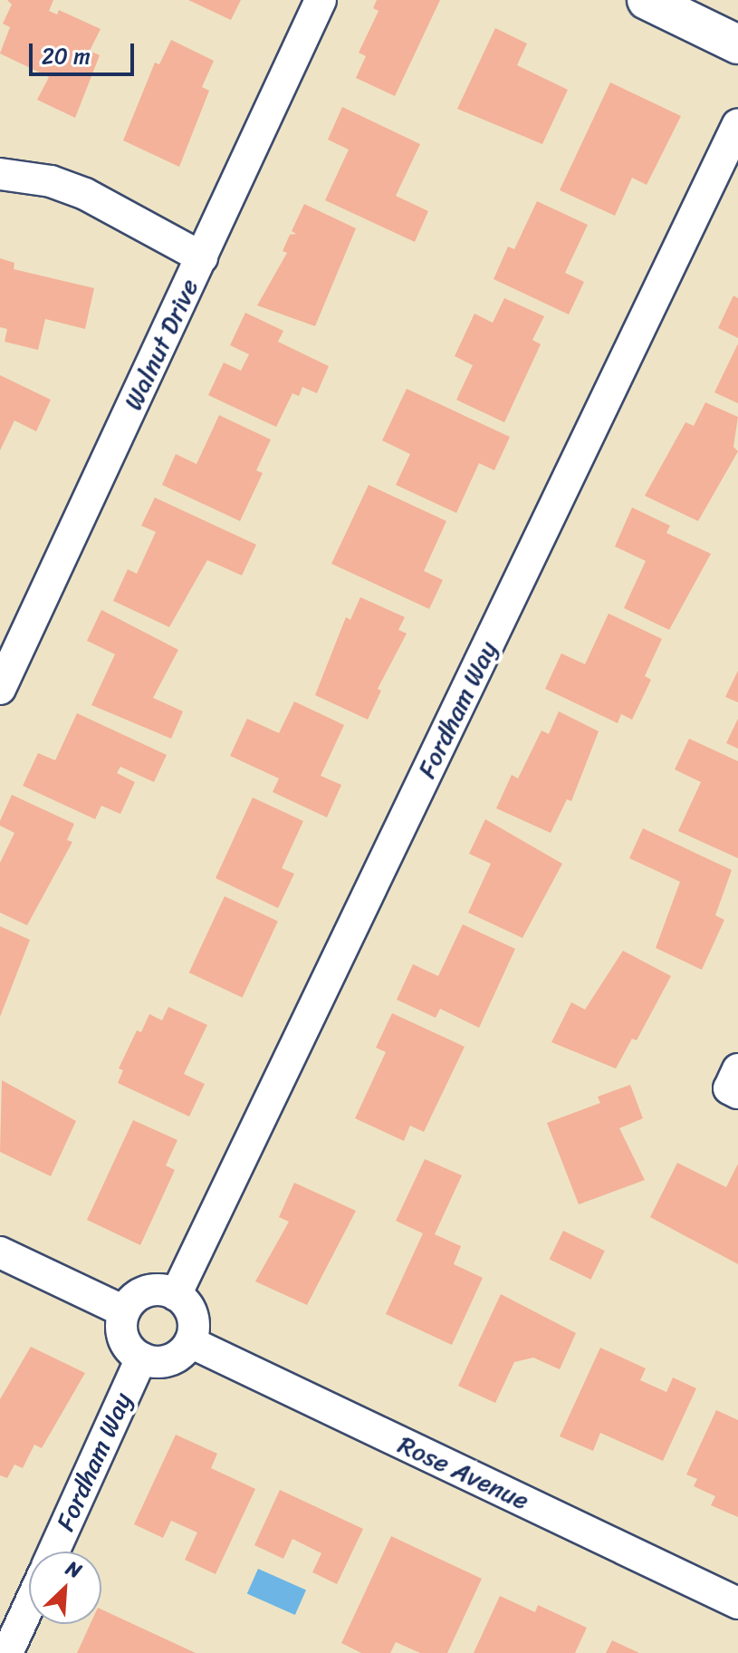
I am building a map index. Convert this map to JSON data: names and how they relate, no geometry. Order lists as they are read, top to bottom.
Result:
{
  "streets": {
    "street": ["Walnut Drive", "Fordham Way", "Rose Avenue"]
  },
  "crossings": [
    ["Fordham Way", "Rose Avenue"]
  ],
  "scale_bar": "20 m",
  "north": "top right"
}
